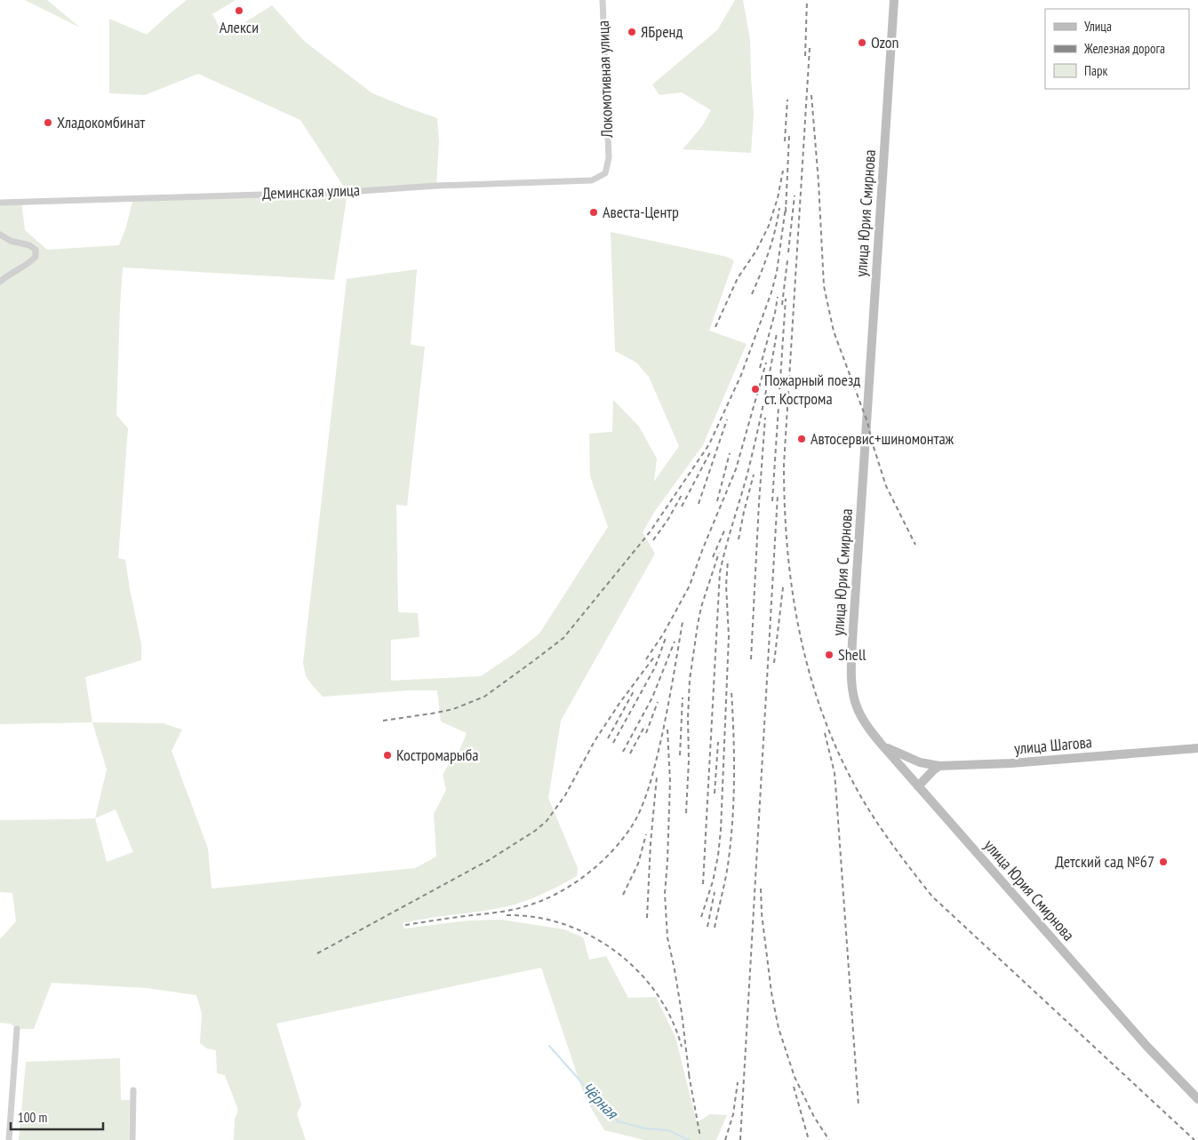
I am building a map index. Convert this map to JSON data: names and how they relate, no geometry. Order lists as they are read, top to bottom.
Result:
{
  "streets": {
    "main road": ["улица Юрия Смирнова", "улица Шагова"],
    "street": ["Локомотивная улица", "Деминская улица"]
  },
  "crossings": [
    ["Локомотивная улица", "Деминская улица"],
    ["улица Юрия Смирнова", "улица Шагова"]
  ],
  "water": ["Чёрная"],
  "places": [
    "Алекси",
    "ЯБренд",
    "Ozon",
    "Хладокомбинат",
    "Авеста-Центр",
    "Пожарный поезд ст. Кострома",
    "Автосервис+шиномонтаж",
    "Shell",
    "Костромарыба",
    "Детский сад №67"
  ],
  "legend": ["Улица", "Железная дорога", "Парк"],
  "scale_bar": "100 m"
}
